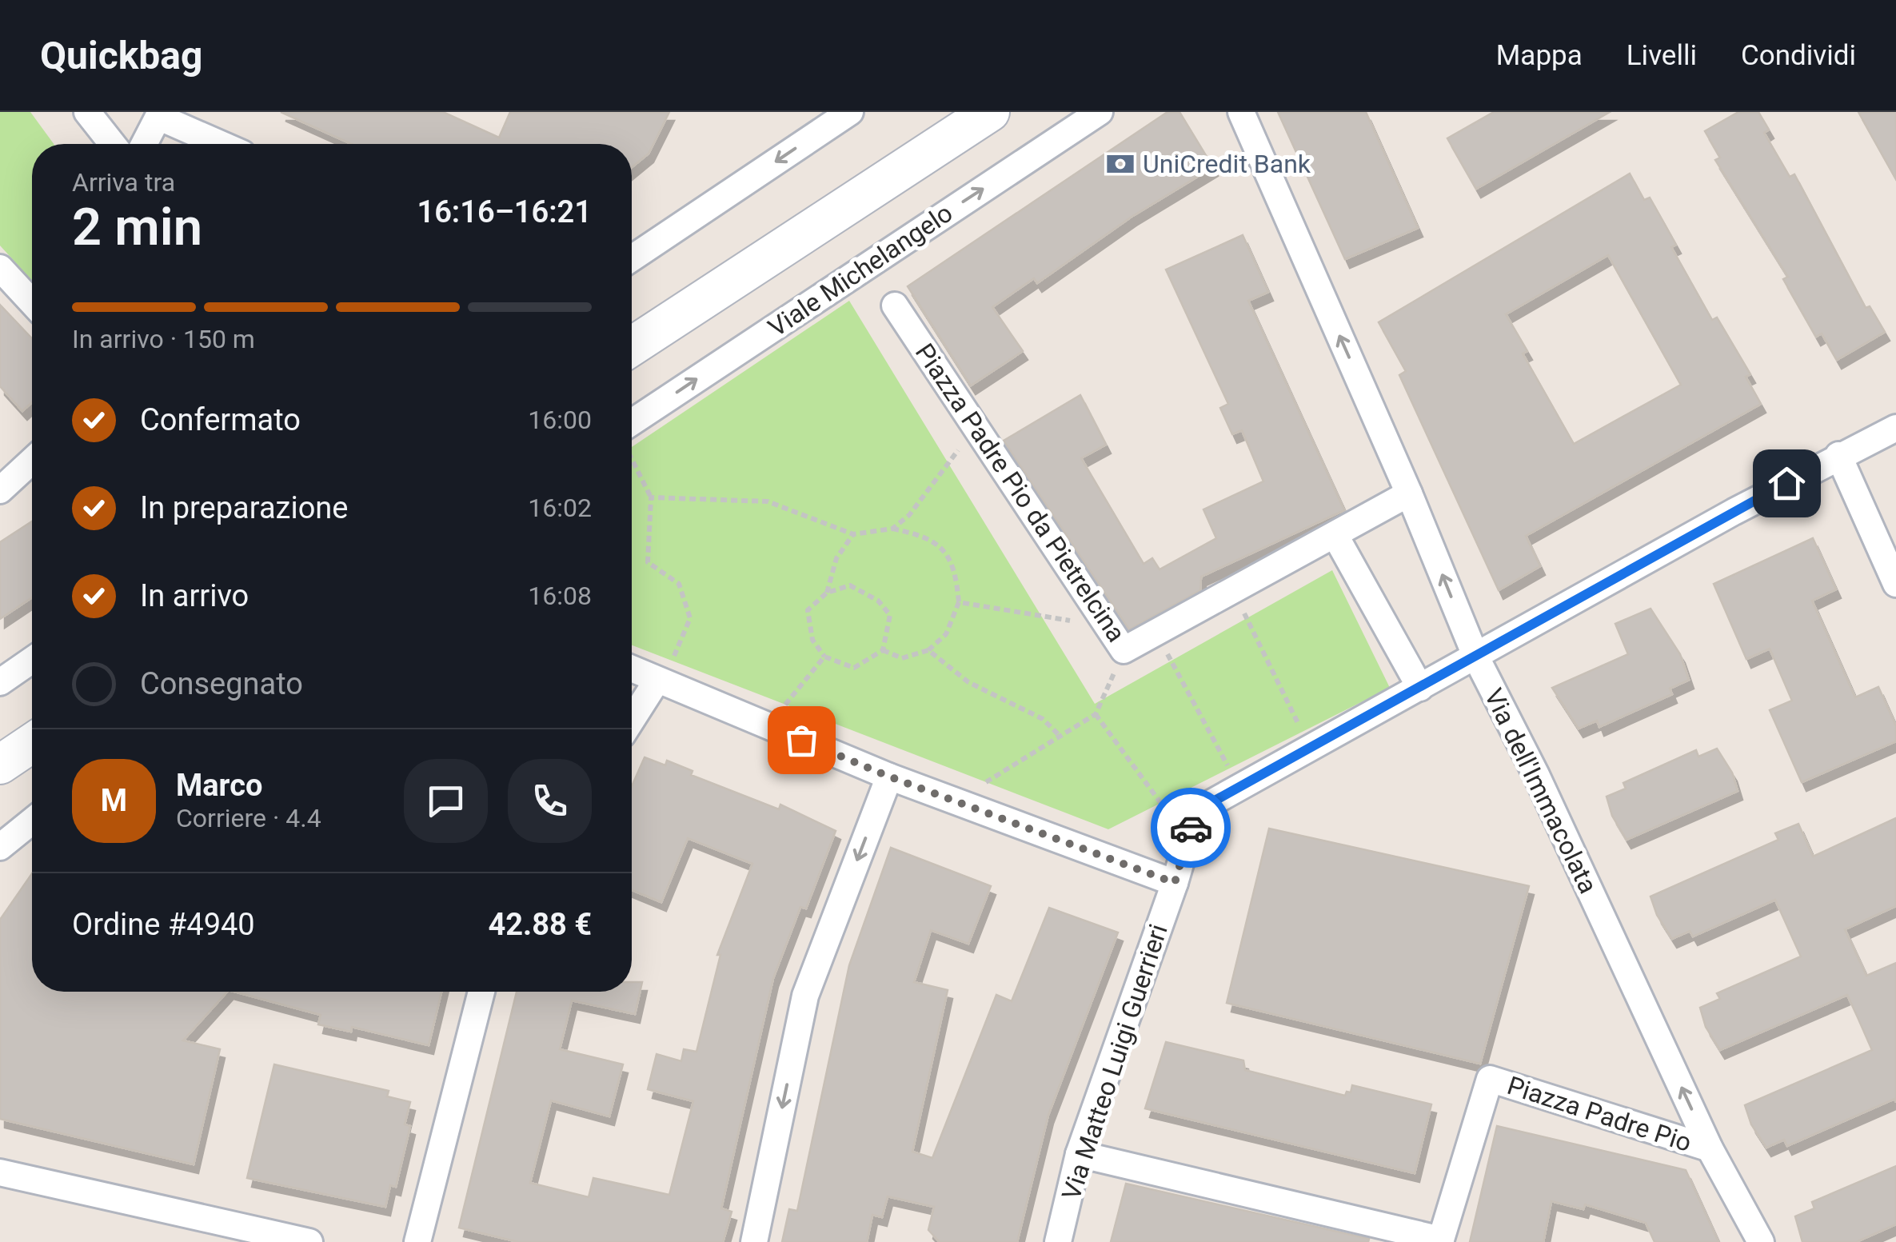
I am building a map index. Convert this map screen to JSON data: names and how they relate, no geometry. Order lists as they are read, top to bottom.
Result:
{
  "streets": {
    "street": [
      "Viale Michelangelo",
      "Piazza Padre Pio da Pietrelcina",
      "Via dell'Immacolata",
      "Via Matteo Luigi Guerrieri",
      "Piazza Padre Pio"
    ]
  },
  "crossings": [
    ["Piazza Padre Pio da Pietrelcina", "Via dell'Immacolata"],
    ["Via dell'Immacolata", "Via Matteo Luigi Guerrieri"],
    ["Via dell'Immacolata", "Piazza Padre Pio"]
  ],
  "one_way": ["Via dell'Immacolata"],
  "places": {
    "bank": ["UniCredit Bank"]
  },
  "page": {
    "header": "Quickbag",
    "nav": ["Mappa", "Livelli", "Condividi"],
    "heading": ["2 min", "Arriva tra", "16:16–16:21"],
    "panel": [
      "Marco",
      "Corriere · 4.4",
      "Ordine #4940",
      "42.88 €"
    ],
    "bar": "In arrivo · 150 m",
    "list": [
      ["Confermato", "16:00"],
      ["In preparazione", "16:02"],
      ["In arrivo", "16:08"],
      "Consegnato"
    ],
    "round": "M"
  }
}
